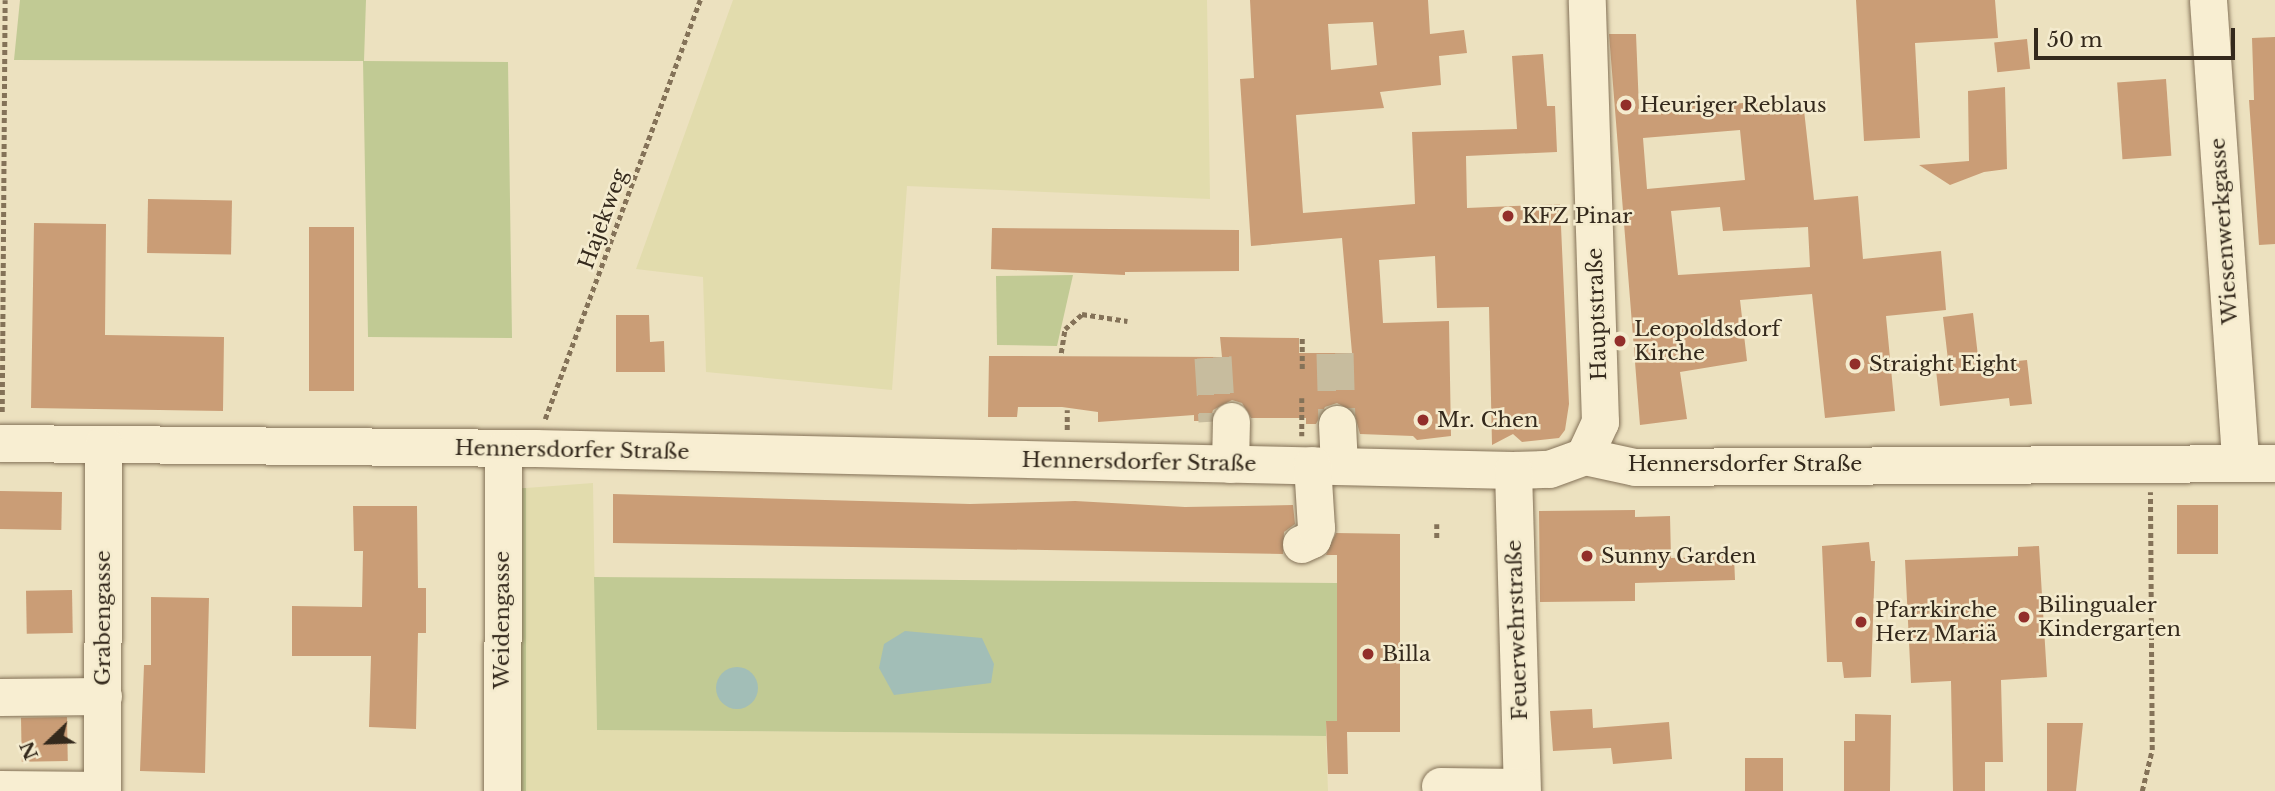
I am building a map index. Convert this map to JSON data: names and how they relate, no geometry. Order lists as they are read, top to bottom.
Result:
{
  "streets": {
    "street": [
      "Wiesenwerkgasse",
      "Hauptstraße",
      "Hennersdorfer Straße",
      "Grabengasse",
      "Weidengasse",
      "Feuerwehrstraße"
    ],
    "path": ["Hajekweg"]
  },
  "crossings": [
    ["Hajekweg", "Hennersdorfer Straße"],
    ["Hajekweg", "Weidengasse"],
    ["Wiesenwerkgasse", "Hennersdorfer Straße"],
    ["Hauptstraße", "Hennersdorfer Straße"],
    ["Hennersdorfer Straße", "Grabengasse"],
    ["Hennersdorfer Straße", "Weidengasse"],
    ["Hennersdorfer Straße", "Feuerwehrstraße"]
  ],
  "places": [
    "Heuriger Reblaus",
    "KFZ Pinar",
    "Leopoldsdorf Kirche",
    "Straight Eight",
    "Mr. Chen",
    "Sunny Garden",
    "Bilingualer Kindergarten",
    "Pfarrkirche Herz Mariä",
    "Billa"
  ],
  "scale_bar": "50 m",
  "north": "bottom left"
}
